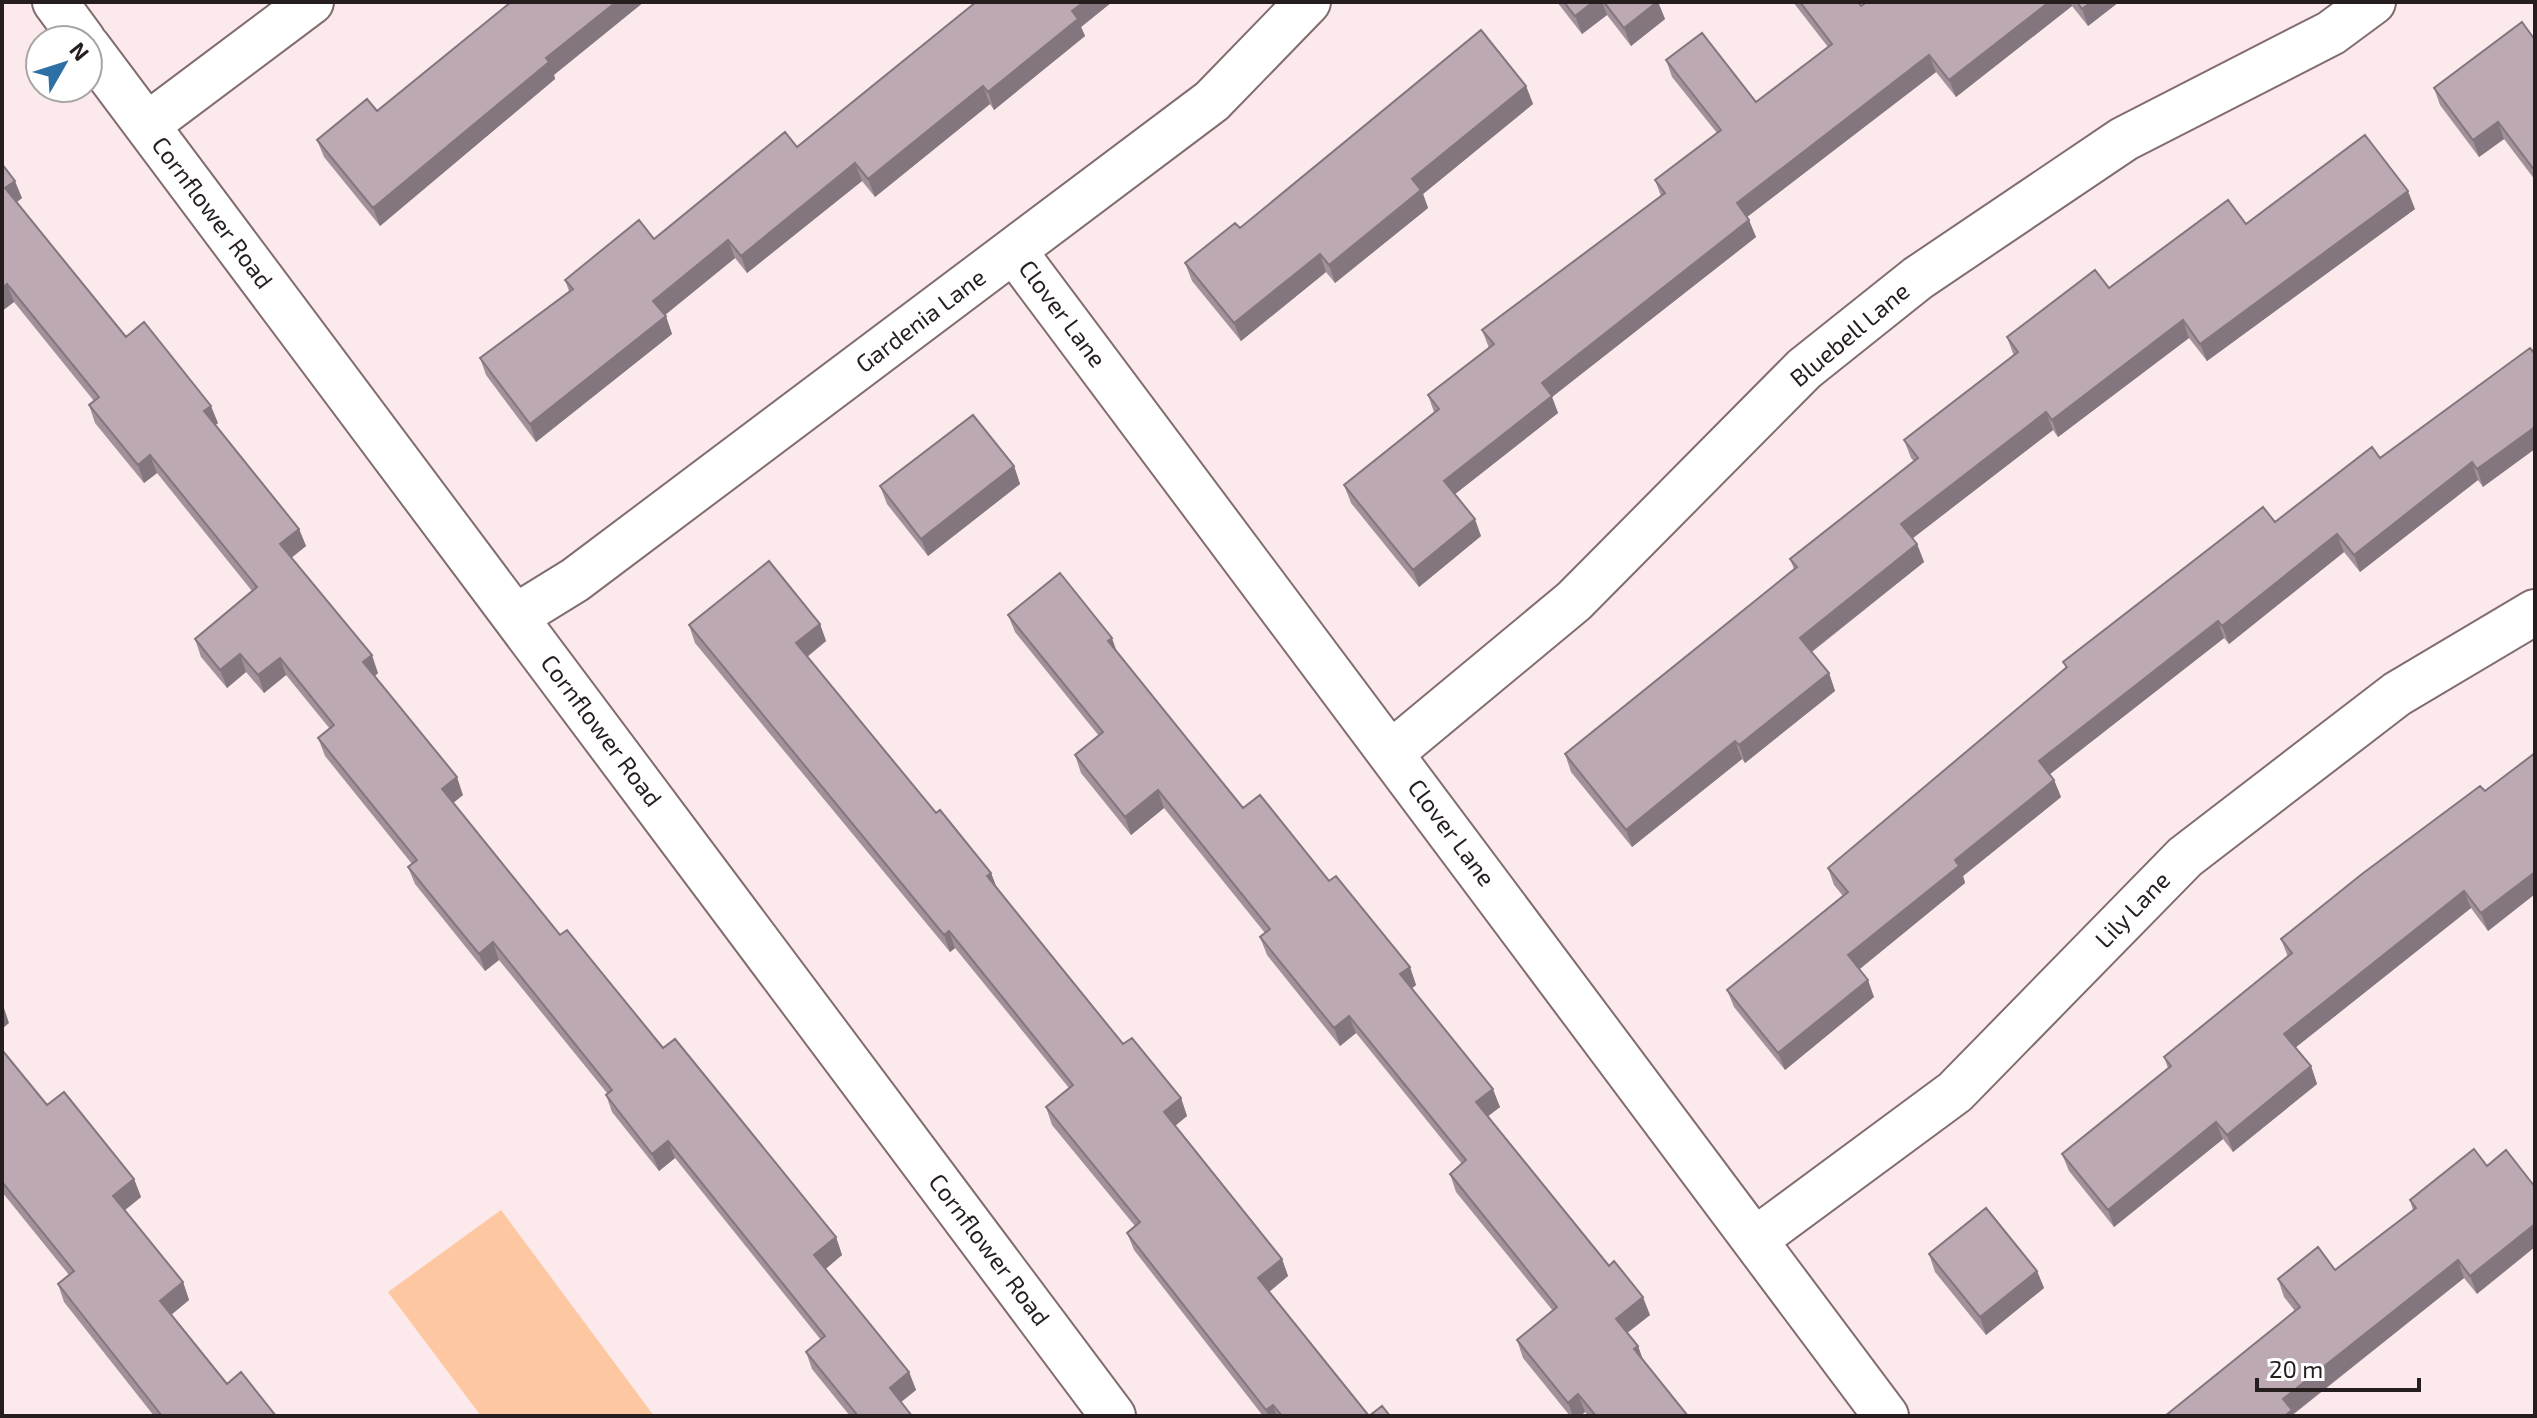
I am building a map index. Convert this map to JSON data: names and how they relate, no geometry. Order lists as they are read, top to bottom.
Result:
{
  "streets": {
    "street": [
      "Cornflower Road",
      "Clover Lane",
      "Gardenia Lane",
      "Bluebell Lane",
      "Lily Lane"
    ]
  },
  "crossings": [
    ["Cornflower Road", "Gardenia Lane"],
    ["Clover Lane", "Gardenia Lane"],
    ["Clover Lane", "Bluebell Lane"],
    ["Clover Lane", "Lily Lane"]
  ],
  "scale_bar": "20 m",
  "north": "top right"
}
